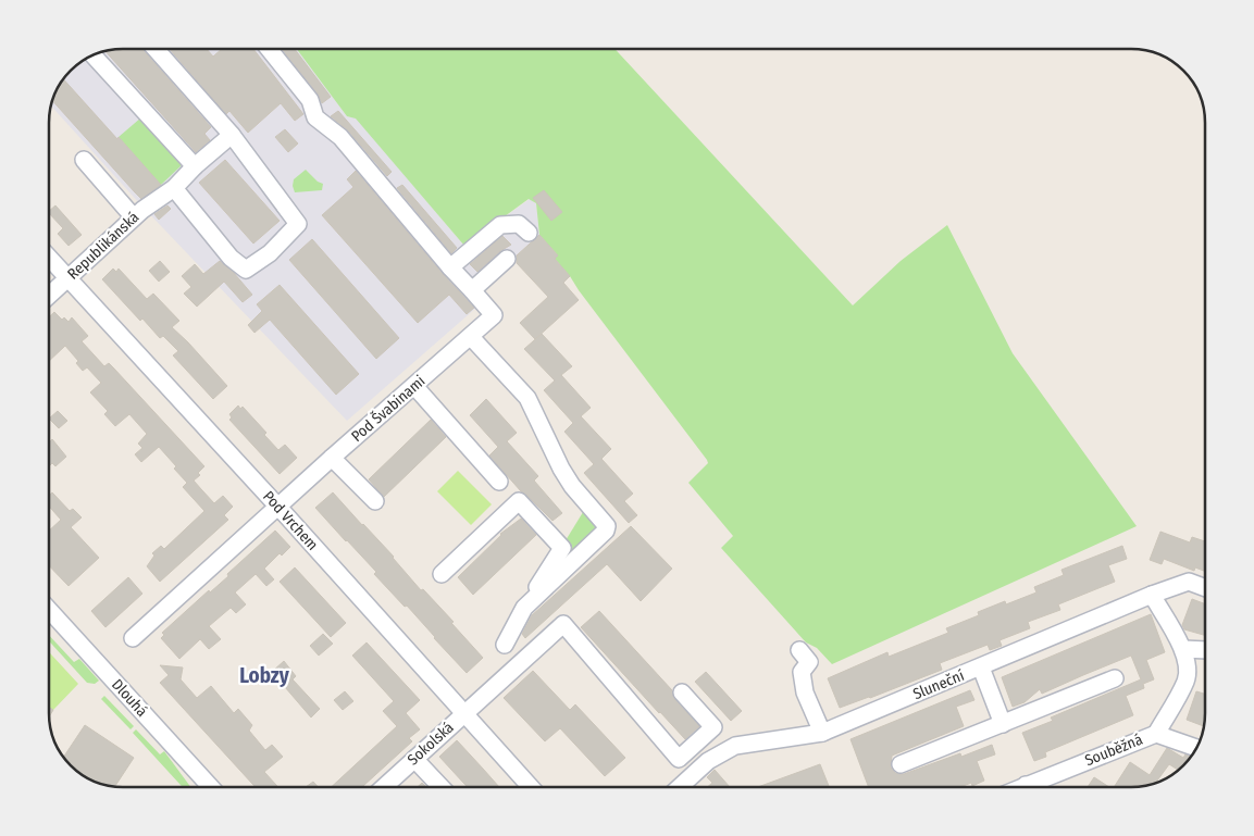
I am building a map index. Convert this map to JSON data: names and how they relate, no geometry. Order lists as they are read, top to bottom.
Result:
{
  "streets": {
    "street": [
      "Republikánská",
      "Pod Švabinami",
      "Pod Vrchem",
      "Sluneční",
      "Dlouhá",
      "Sokolská",
      "Souběžná"
    ]
  },
  "crossings": [
    ["Republikánská", "Pod Vrchem"],
    ["Pod Švabinami", "Pod Vrchem"],
    ["Pod Vrchem", "Sokolská"]
  ],
  "districts": ["Lobzy"]
}
